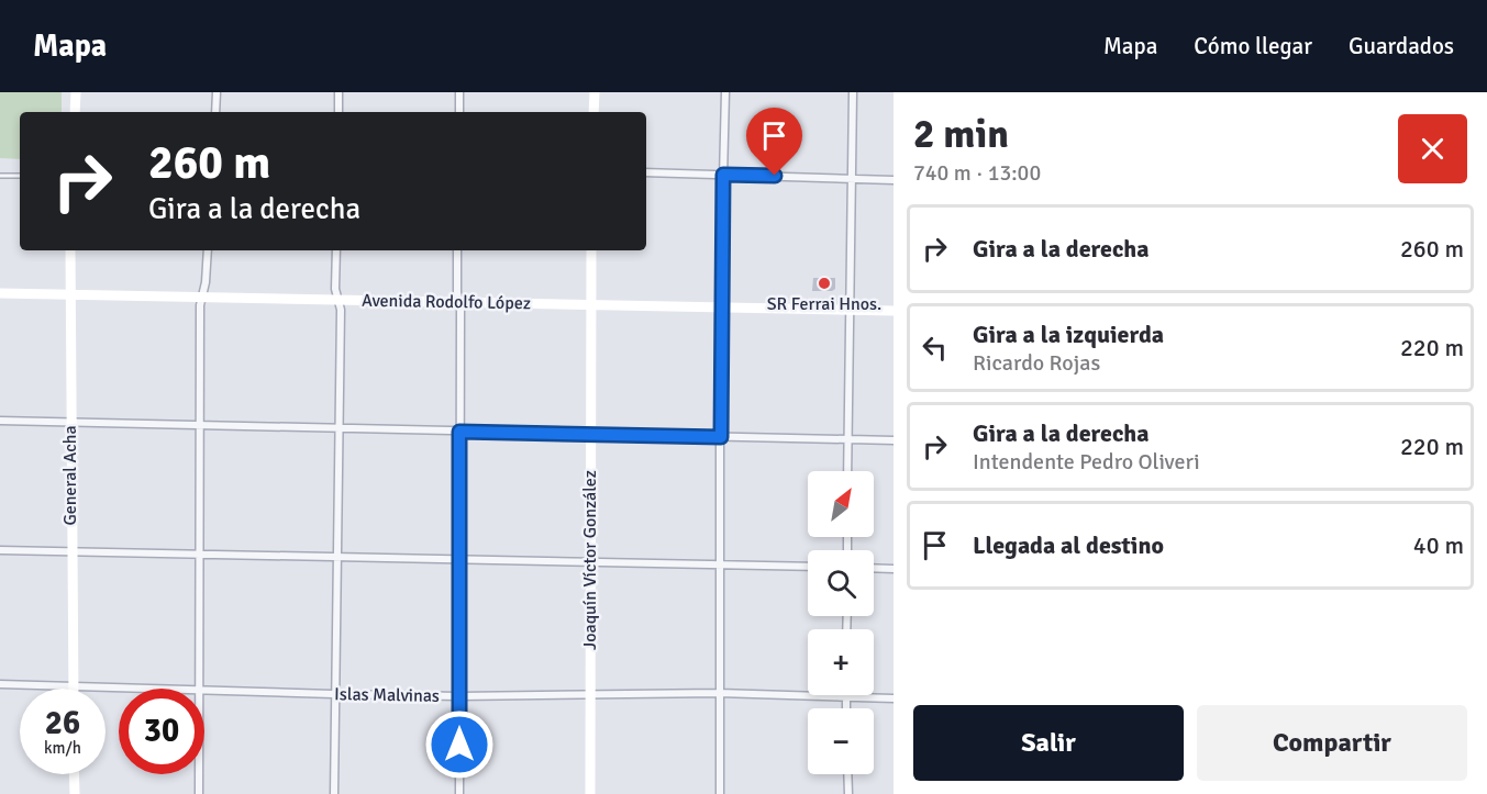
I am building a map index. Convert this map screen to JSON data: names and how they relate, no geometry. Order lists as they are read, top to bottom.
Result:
{
  "streets": {
    "street": [
      "Avenida Rodolfo López",
      "General Acha",
      "Joaquín Víctor González",
      "Islas Malvinas"
    ]
  },
  "crossings": [
    ["Avenida Rodolfo López", "General Acha"],
    ["Avenida Rodolfo López", "Joaquín Víctor González"],
    ["General Acha", "Islas Malvinas"],
    ["Joaquín Víctor González", "Islas Malvinas"]
  ],
  "places": ["SR Ferrai Hnos."],
  "north": "top right",
  "page": {
    "header": "Mapa",
    "nav": ["Mapa", "Cómo llegar", "Guardados"],
    "heading": ["2 min", "740 m · 13:00"],
    "turn": ["260 m", "Gira a la derecha"],
    "list": [
      {
        "name": "Gira a la derecha",
        "value": "260 m"
      },
      {
        "name": "Gira a la izquierda",
        "note": "Ricardo Rojas",
        "value": "220 m"
      },
      {
        "name": "Gira a la derecha",
        "note": "Intendente Pedro Oliveri",
        "value": "220 m"
      },
      {
        "name": "Llegada al destino",
        "value": "40 m"
      }
    ],
    "map_buttons": ["+", "−"],
    "speed": "26 km/h",
    "limit": "30",
    "buttons": ["Salir", "Compartir"]
  }
}
